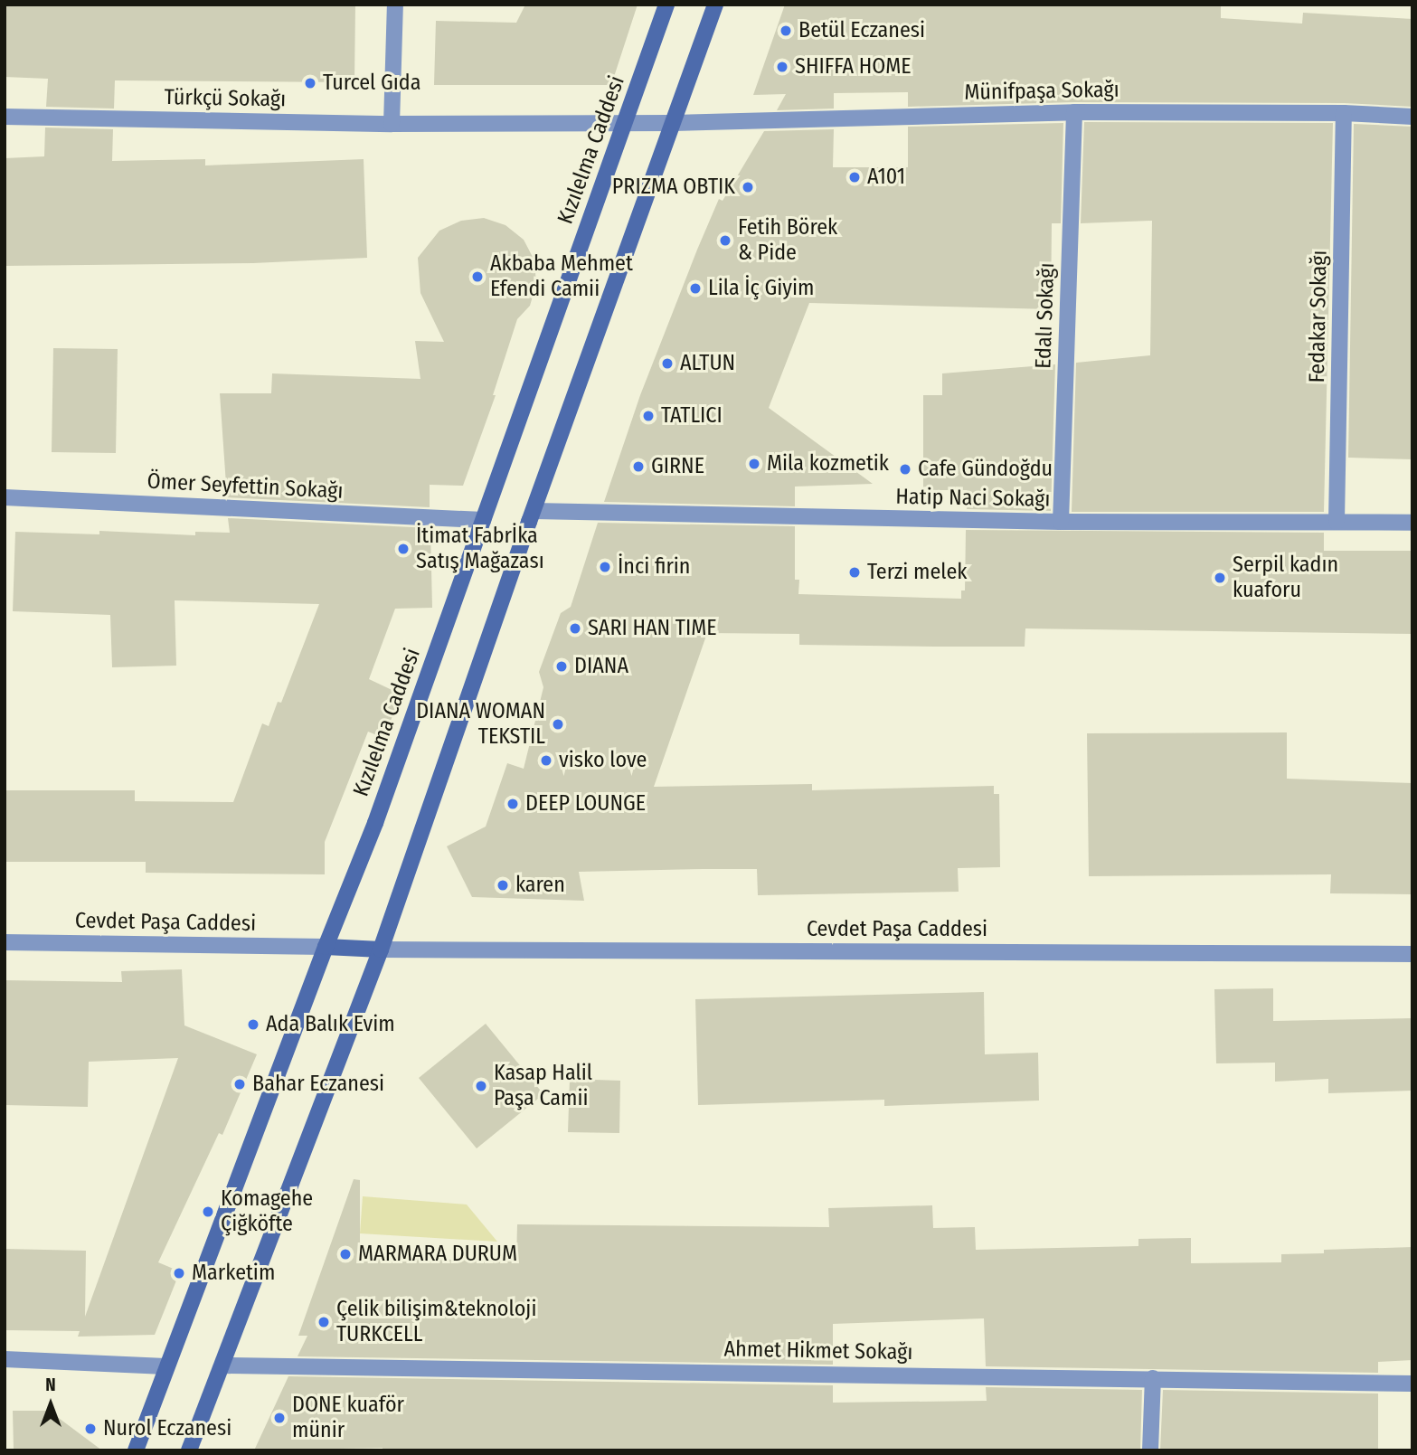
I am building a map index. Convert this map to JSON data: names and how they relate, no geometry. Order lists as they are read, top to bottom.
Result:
{
  "streets": {
    "main road": ["Kızılelma Caddesi"],
    "street": [
      "Münifpaşa Sokağı",
      "Türkçü Sokağı",
      "Edalı Sokağı",
      "Fedakar Sokağı",
      "Ömer Seyfettin Sokağı",
      "Hatip Naci Sokağı",
      "Cevdet Paşa Caddesi",
      "Ahmet Hikmet Sokağı"
    ]
  },
  "crossings": [
    ["Münifpaşa Sokağı", "Türkçü Sokağı"],
    ["Münifpaşa Sokağı", "Edalı Sokağı"],
    ["Münifpaşa Sokağı", "Fedakar Sokağı"],
    ["Türkçü Sokağı", "Kızılelma Caddesi"],
    ["Kızılelma Caddesi", "Ömer Seyfettin Sokağı"],
    ["Kızılelma Caddesi", "Cevdet Paşa Caddesi"],
    ["Edalı Sokağı", "Hatip Naci Sokağı"],
    ["Fedakar Sokağı", "Hatip Naci Sokağı"]
  ],
  "places": [
    "Betül Eczanesi",
    "SHIFFA HOME",
    "Turcel Gıda",
    "A101",
    "PRIZMA OBTIK",
    "Fetih Börek & Pide",
    "Akbaba Mehmet Efendi Camii",
    "Lila İç Giyim",
    "ALTUN",
    "TATLICI",
    "Mila kozmetik",
    "GIRNE",
    "Cafe Gündoğdu",
    "İtimat Fabrİka Satış Mağazası",
    "İnci firin",
    "Terzi melek",
    "Serpil kadın kuaforu",
    "SARI HAN TIME",
    "DIANA",
    "DIANA WOMAN TEKSTIL",
    "visko love",
    "DEEP LOUNGE",
    "karen",
    "Ada Balık Evim",
    "Bahar Eczanesi",
    "Kasap Halil Paşa Camii",
    "Komagehe Çiğköfte",
    "MARMARA DURUM",
    "Marketim",
    "Çelik bilişim&teknoloji TURKCELL",
    "DONE kuaför münir",
    "Nurol Eczanesi"
  ],
  "north": "top"
}
